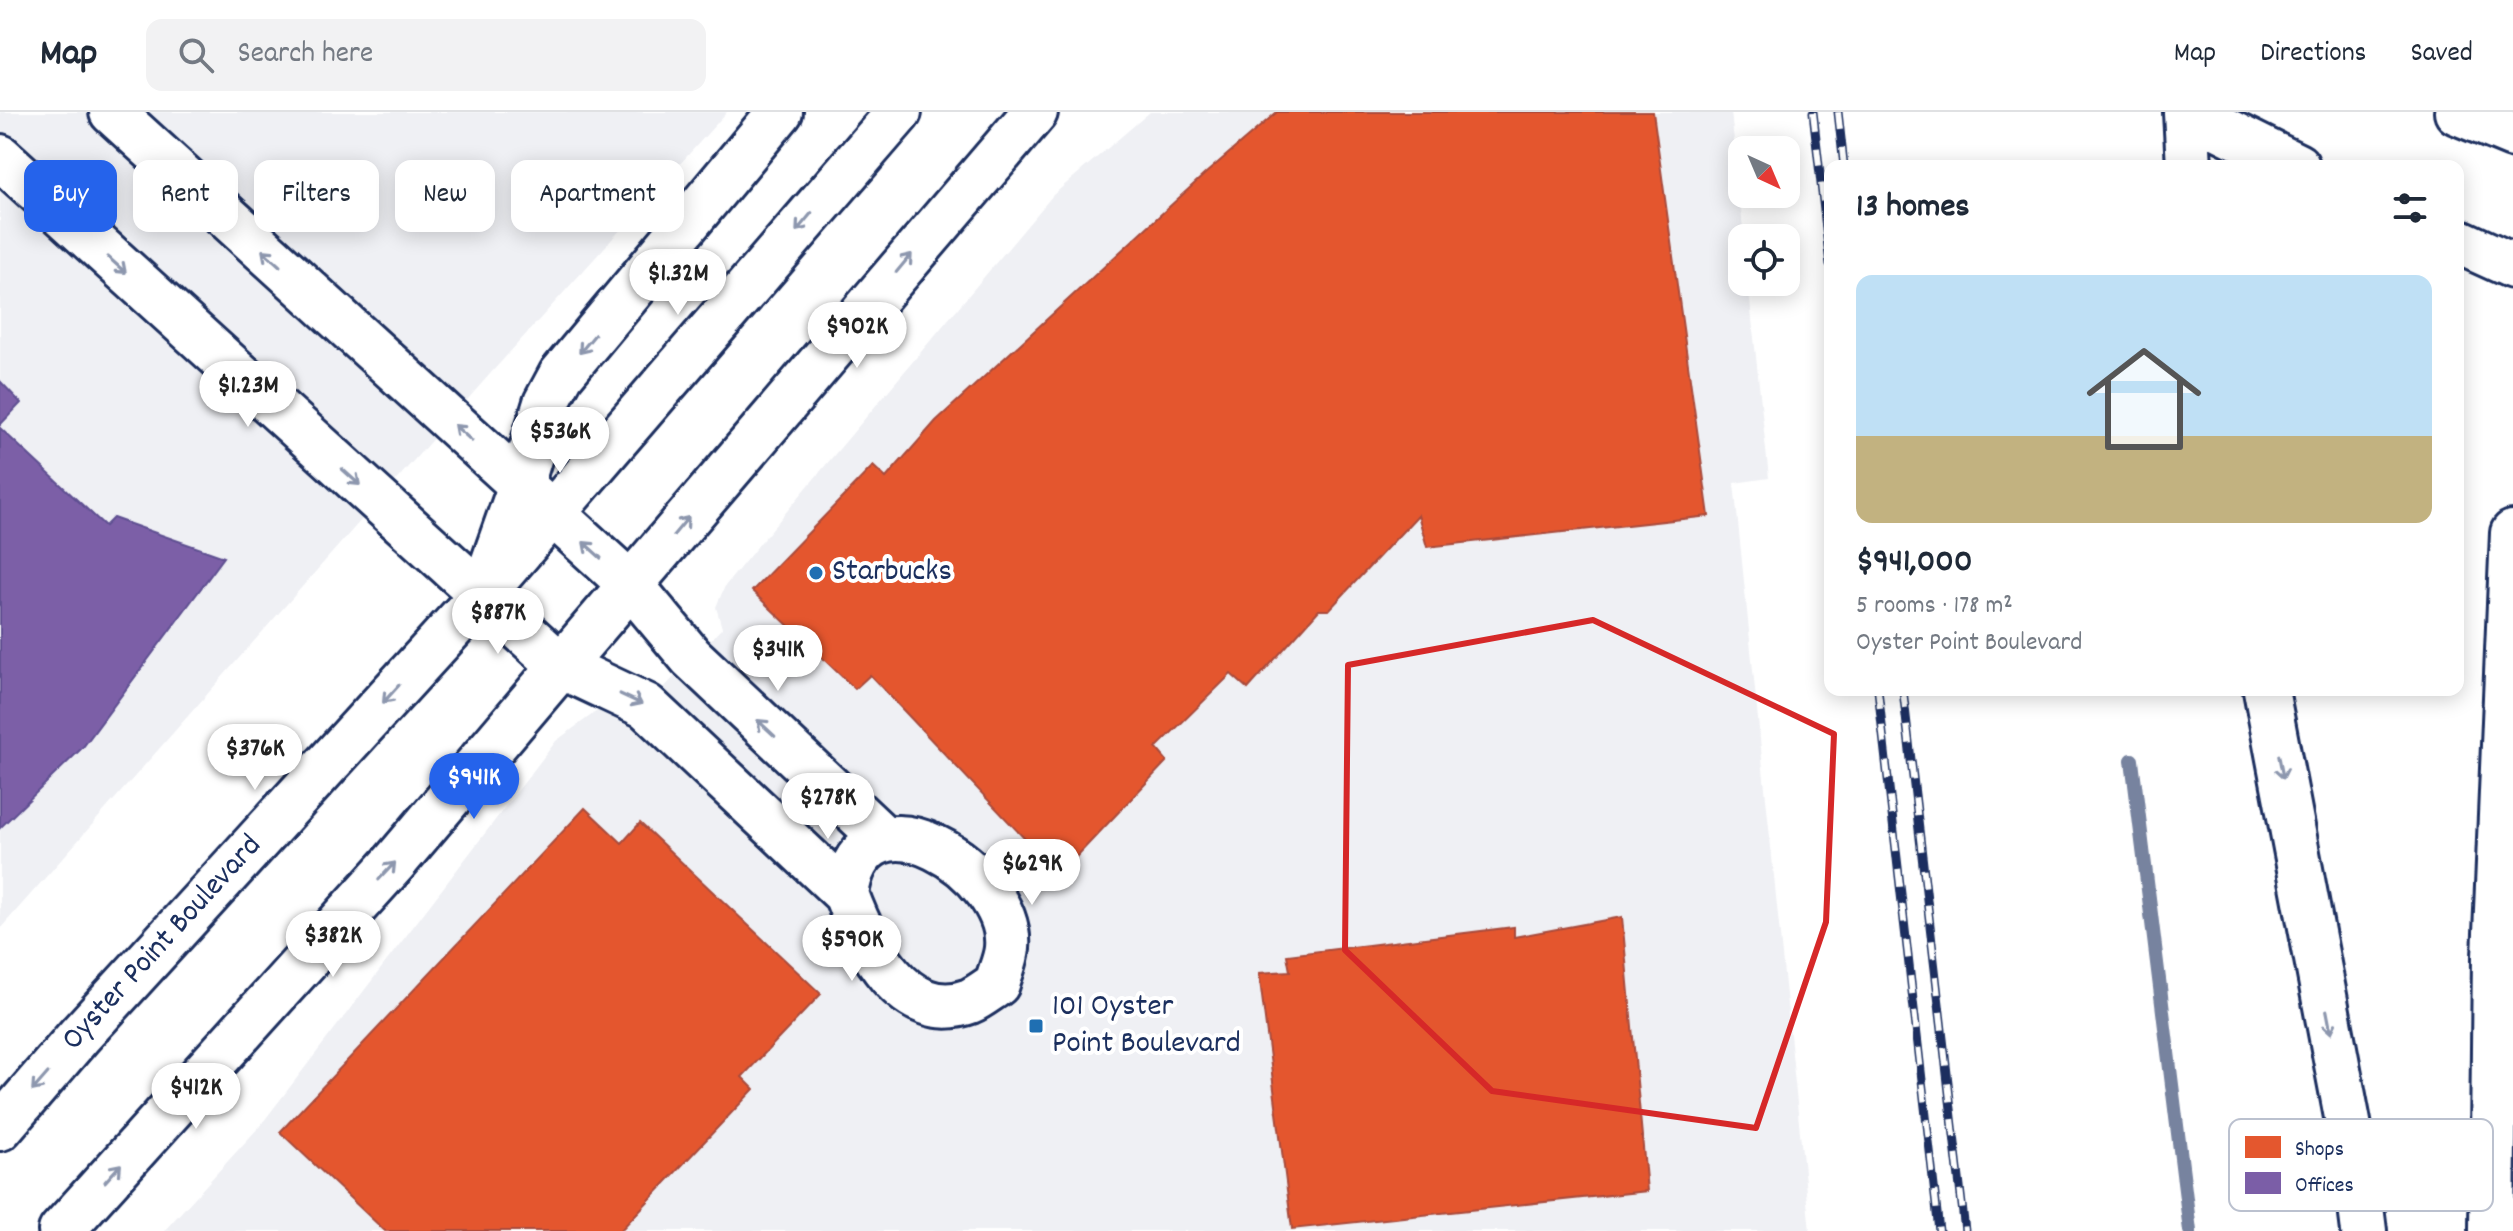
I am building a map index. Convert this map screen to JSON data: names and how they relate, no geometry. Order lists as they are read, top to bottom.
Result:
{
  "streets": {
    "main road": ["Oyster Point Boulevard"]
  },
  "places": {
    "other": ["Starbucks"],
    "transit": ["101 Oyster Point Boulevard"]
  },
  "legend": ["Shops", "Offices"],
  "north": "bottom right",
  "page": {
    "header": "Map",
    "search": "Search here",
    "nav": ["Map", "Directions", "Saved"],
    "chip": [
      "Buy",
      "Rent",
      "Filters",
      "New",
      "Apartment"
    ],
    "heading": "13 homes",
    "price": [
      "$1.32M",
      "$902K",
      "$1.23M",
      "$536K",
      "$887K",
      "$341K",
      "$376K",
      "$941K",
      "$278K",
      "$629K",
      "$382K",
      "$590K",
      "$412K"
    ],
    "list": [
      {
        "name": "$941,000",
        "note": "5 rooms · 178 m² · Oyster Point Boulevard"
      }
    ]
  }
}
